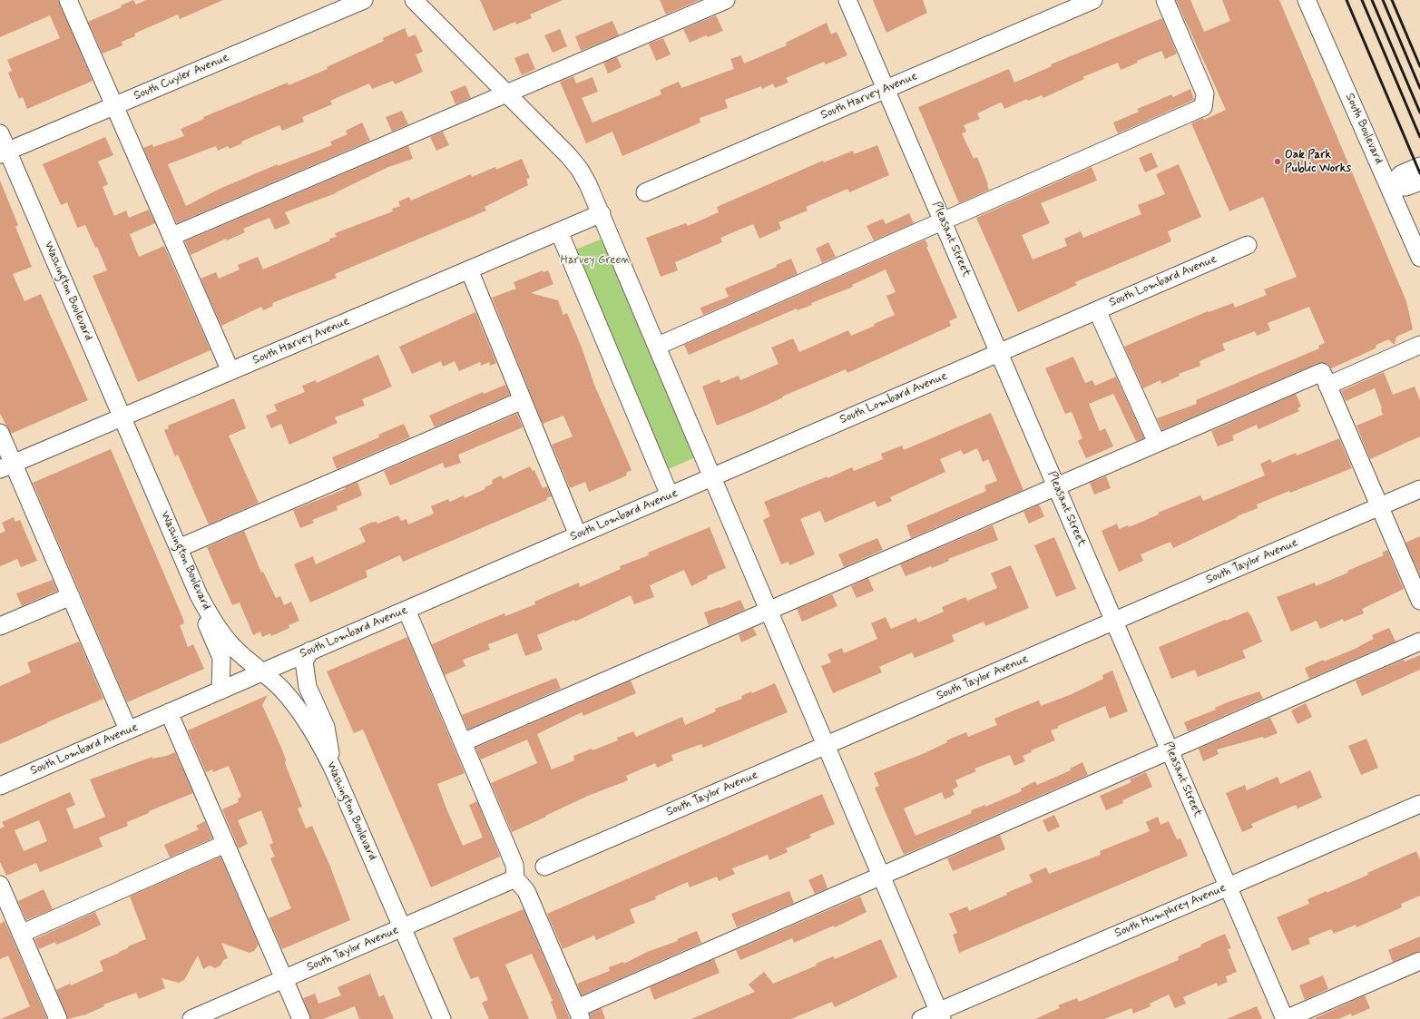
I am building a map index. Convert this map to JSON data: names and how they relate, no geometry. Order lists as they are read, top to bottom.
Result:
{
  "streets": {
    "street": [
      "South Cuyler Avenue",
      "South Harvey Avenue",
      "South Boulevard",
      "Pleasant Street",
      "South Lombard Avenue",
      "Washington Boulevard",
      "South Taylor Avenue",
      "South Humphrey Avenue"
    ]
  },
  "crossings": [
    ["South Cuyler Avenue", "Washington Boulevard"],
    ["South Harvey Avenue", "Pleasant Street"],
    ["South Harvey Avenue", "Washington Boulevard"],
    ["Pleasant Street", "South Lombard Avenue"],
    ["Pleasant Street", "South Taylor Avenue"],
    ["Pleasant Street", "South Humphrey Avenue"],
    ["South Lombard Avenue", "Washington Boulevard"],
    ["Washington Boulevard", "South Taylor Avenue"]
  ],
  "parks": ["Harvey Green"],
  "places": ["Oak Park Public Works"]
}
